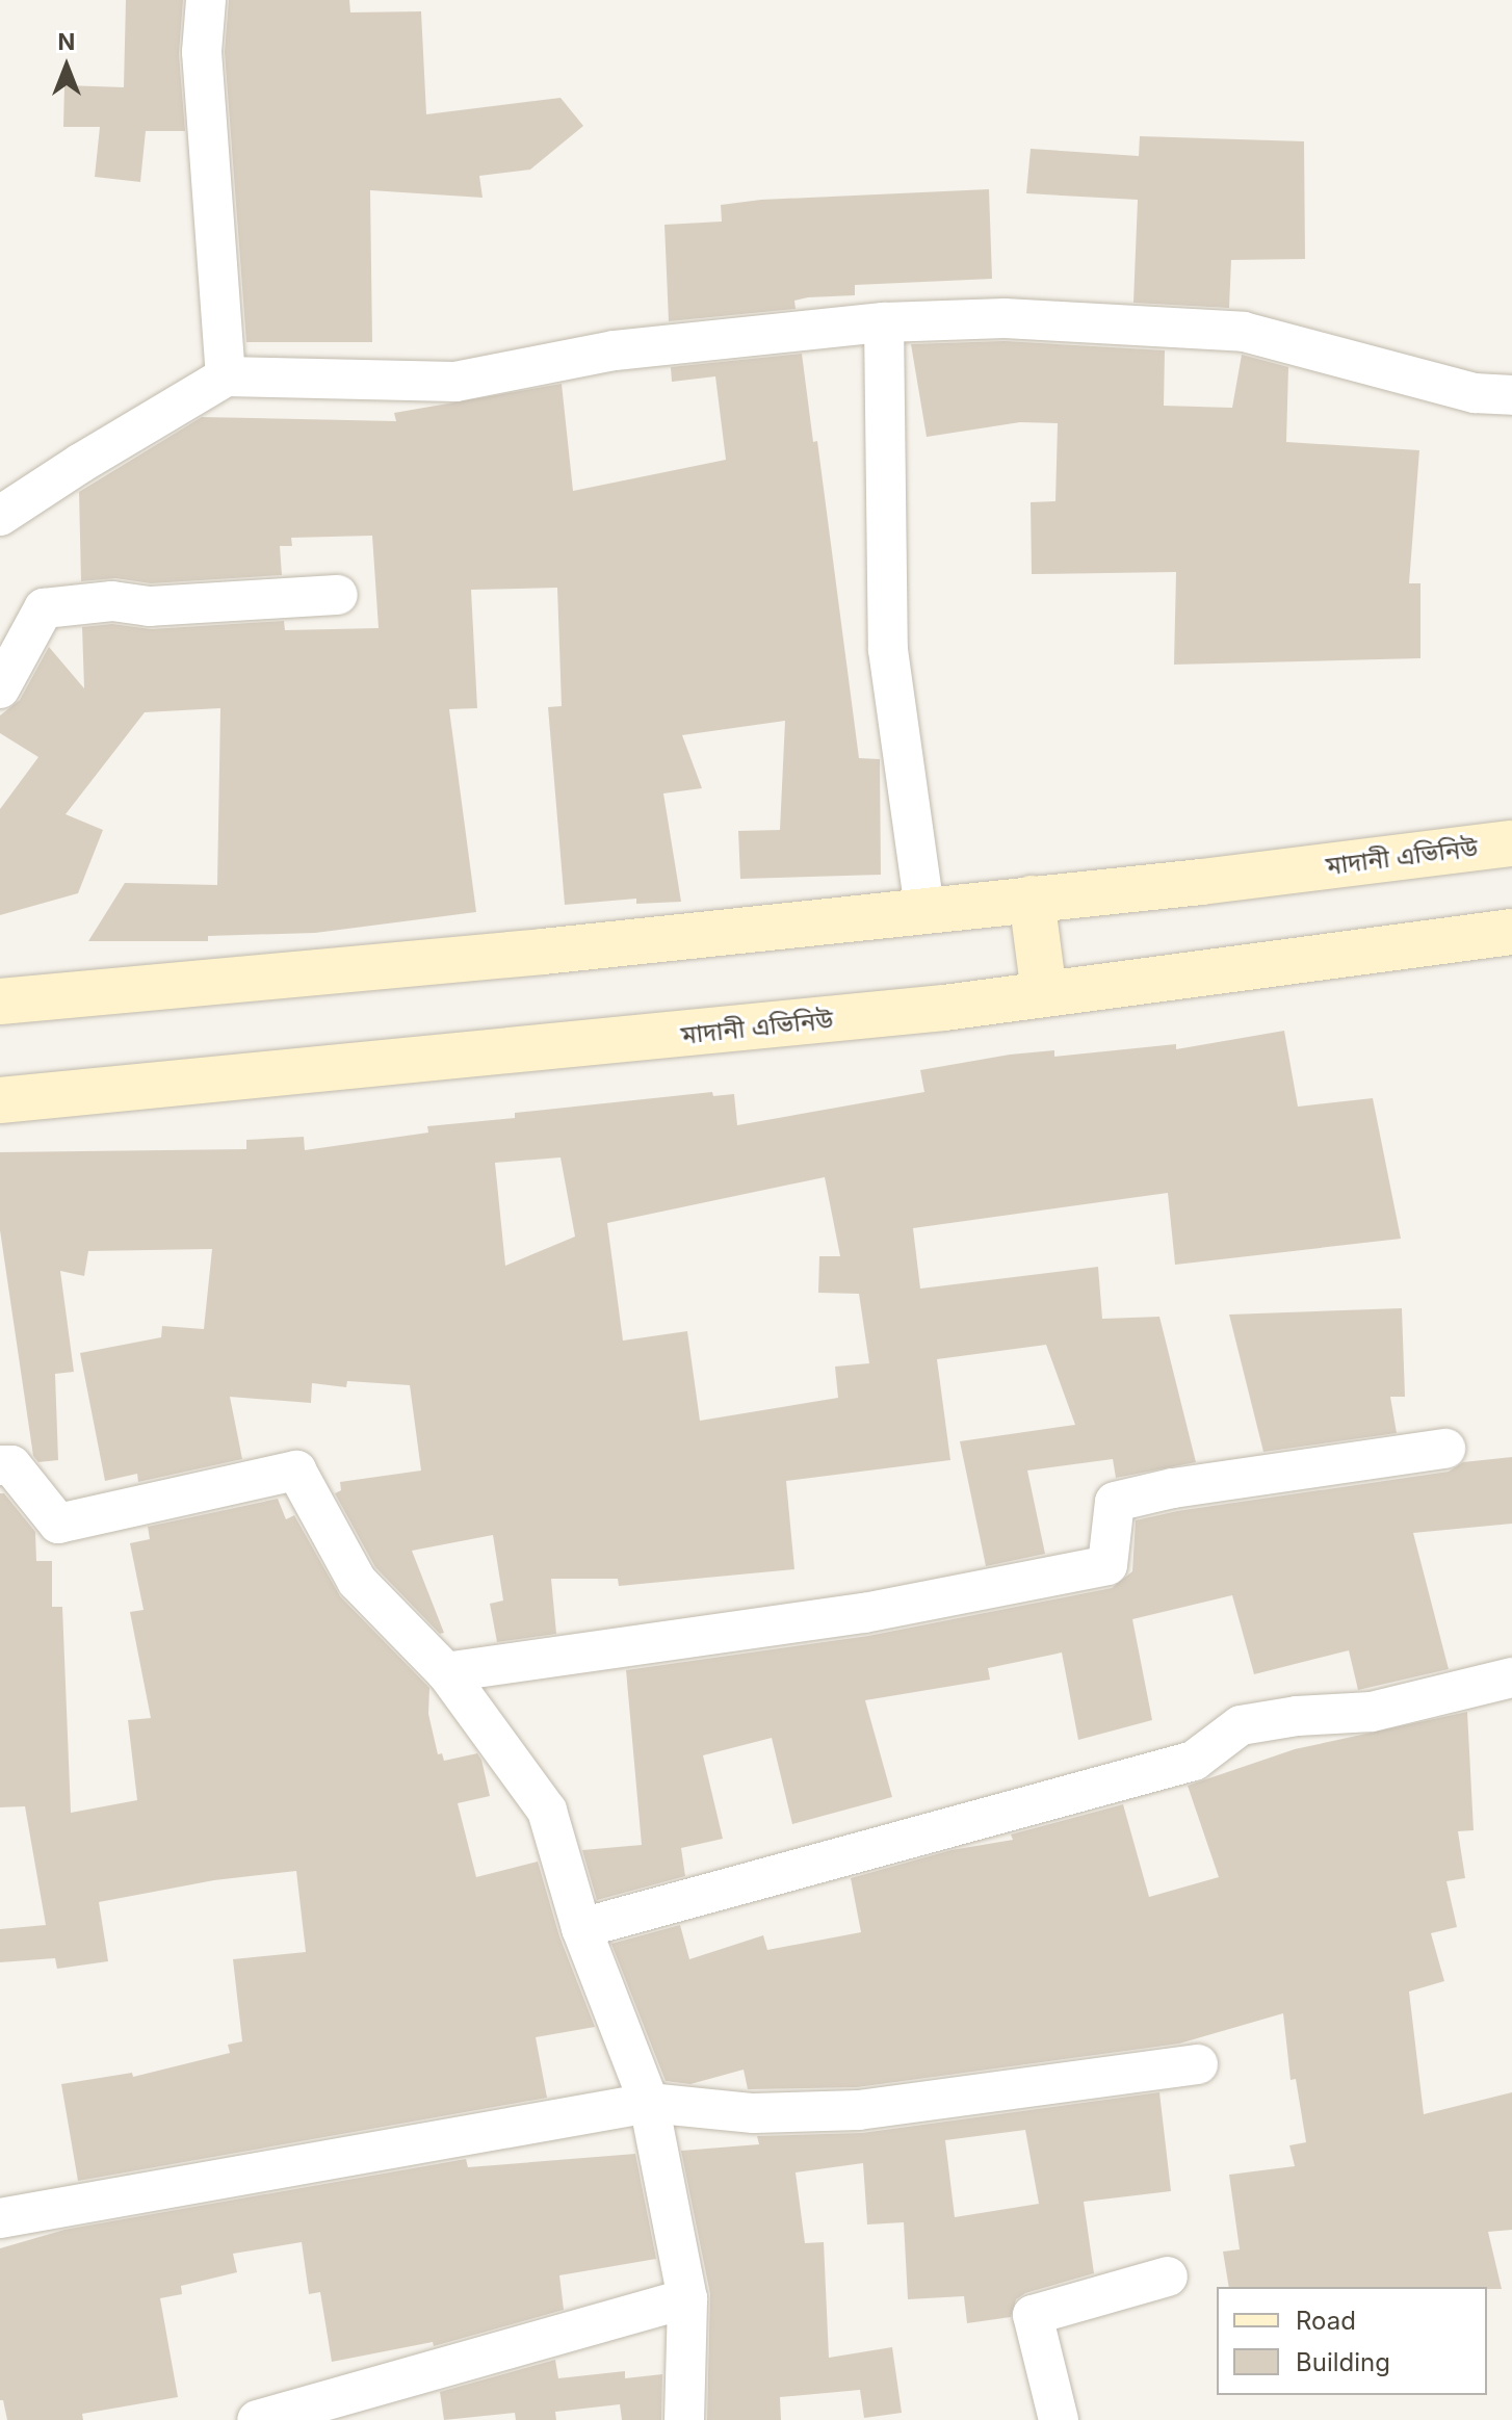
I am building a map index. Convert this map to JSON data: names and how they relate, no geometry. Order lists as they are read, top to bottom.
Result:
{
  "streets": {
    "main road": ["মাদানী এভিনিউ"]
  },
  "legend": ["Road", "Building"],
  "north": "top"
}
